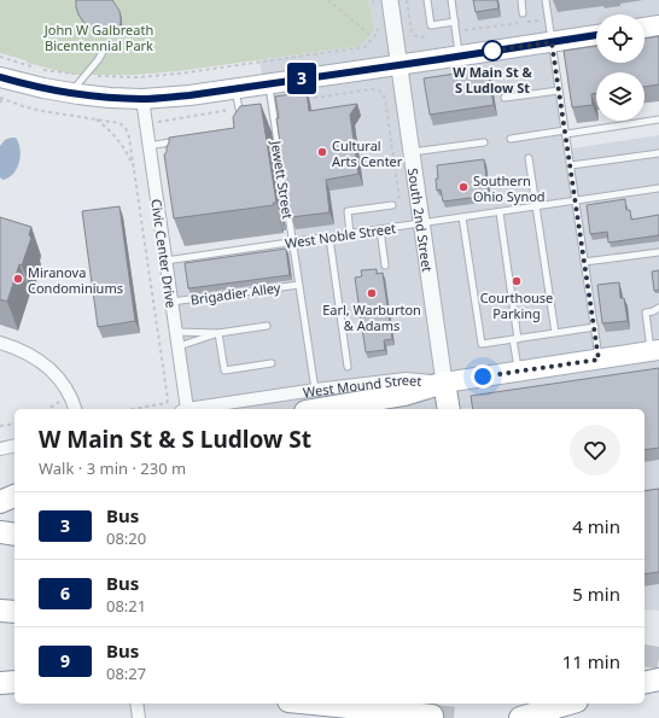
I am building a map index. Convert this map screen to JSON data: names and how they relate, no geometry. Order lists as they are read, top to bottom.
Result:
{
  "streets": {
    "main road": ["West Mound Street"],
    "street": ["South 2nd Street", "Civic Center Drive"],
    "lane": ["Jewett Street", "West Noble Street", "Brigadier Alley"]
  },
  "crossings": [
    ["Jewett Street", "West Noble Street"],
    ["Jewett Street", "Brigadier Alley"],
    ["Jewett Street", "West Mound Street"],
    ["South 2nd Street", "West Noble Street"],
    ["South 2nd Street", "West Mound Street"],
    ["West Noble Street", "Civic Center Drive"],
    ["Civic Center Drive", "Brigadier Alley"]
  ],
  "parks": ["John W Galbreath Bicentennial Park"],
  "places": [
    "W Main St & S Ludlow St",
    "Cultural Arts Center",
    "Southern Ohio Synod",
    "Miranova Condominiums",
    "Courthouse Parking",
    "Earl, Warburton & Adams"
  ],
  "lines": ["bus line 3"],
  "page": {
    "on_map": "3",
    "heading": ["W Main St & S Ludlow St", "Walk · 3 min · 230 m"],
    "list": [
      {
        "mark": "3",
        "name": "Bus",
        "note": "08:20",
        "value": "4 min"
      },
      {
        "mark": "6",
        "name": "Bus",
        "note": "08:21",
        "value": "5 min"
      },
      {
        "mark": "9",
        "name": "Bus",
        "note": "08:27",
        "value": "11 min"
      }
    ]
  }
}
